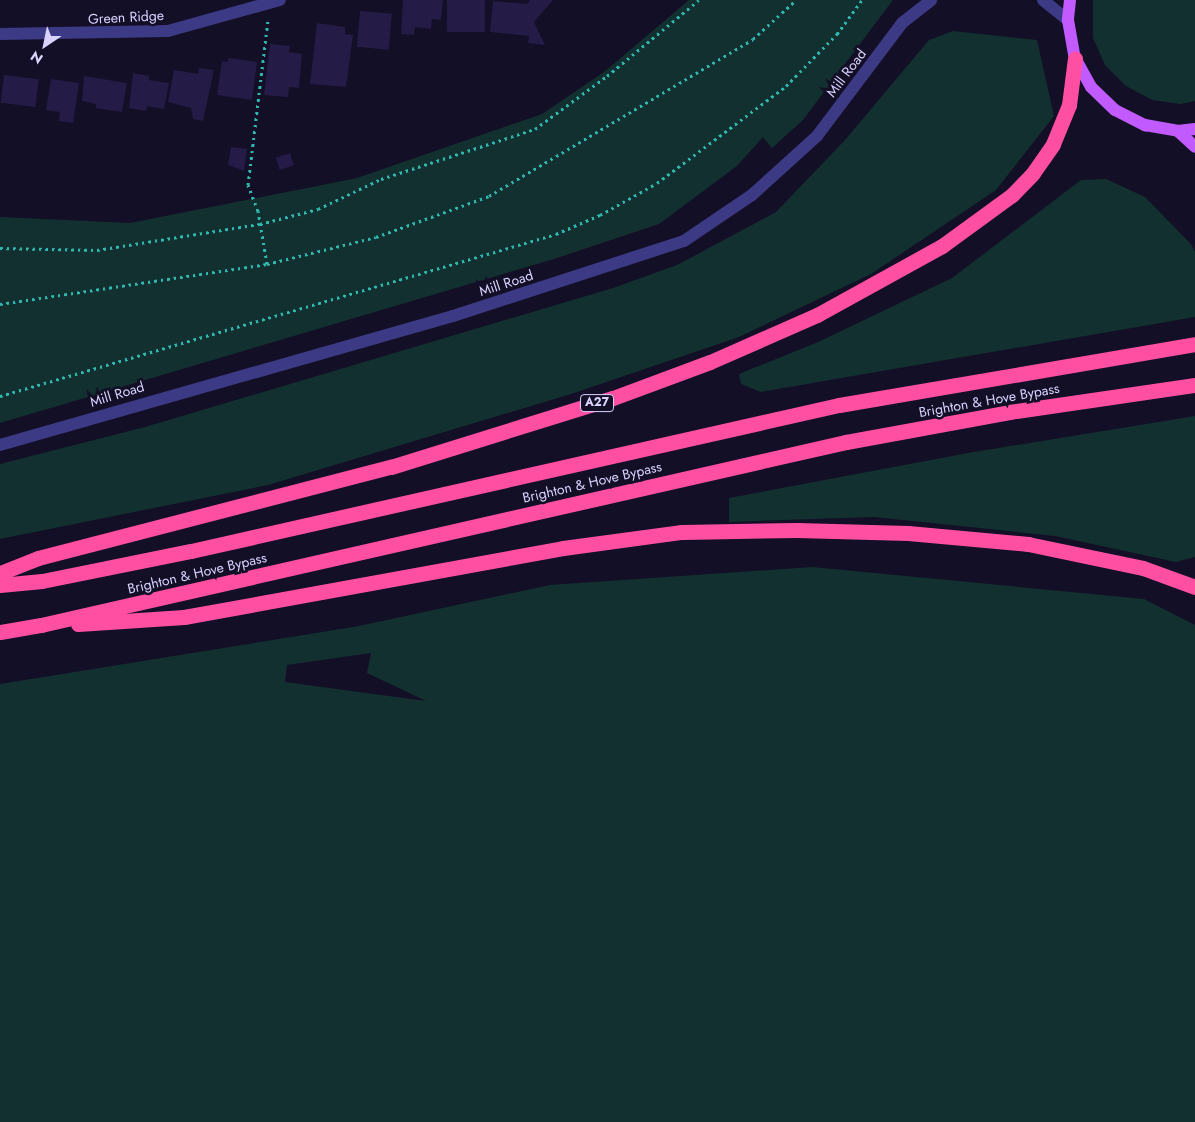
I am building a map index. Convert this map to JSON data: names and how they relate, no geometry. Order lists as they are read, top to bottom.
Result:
{
  "streets": {
    "highway": ["Brighton & Hove Bypass", "A27"],
    "street": ["Green Ridge", "Mill Road"]
  },
  "north": "bottom left"
}
